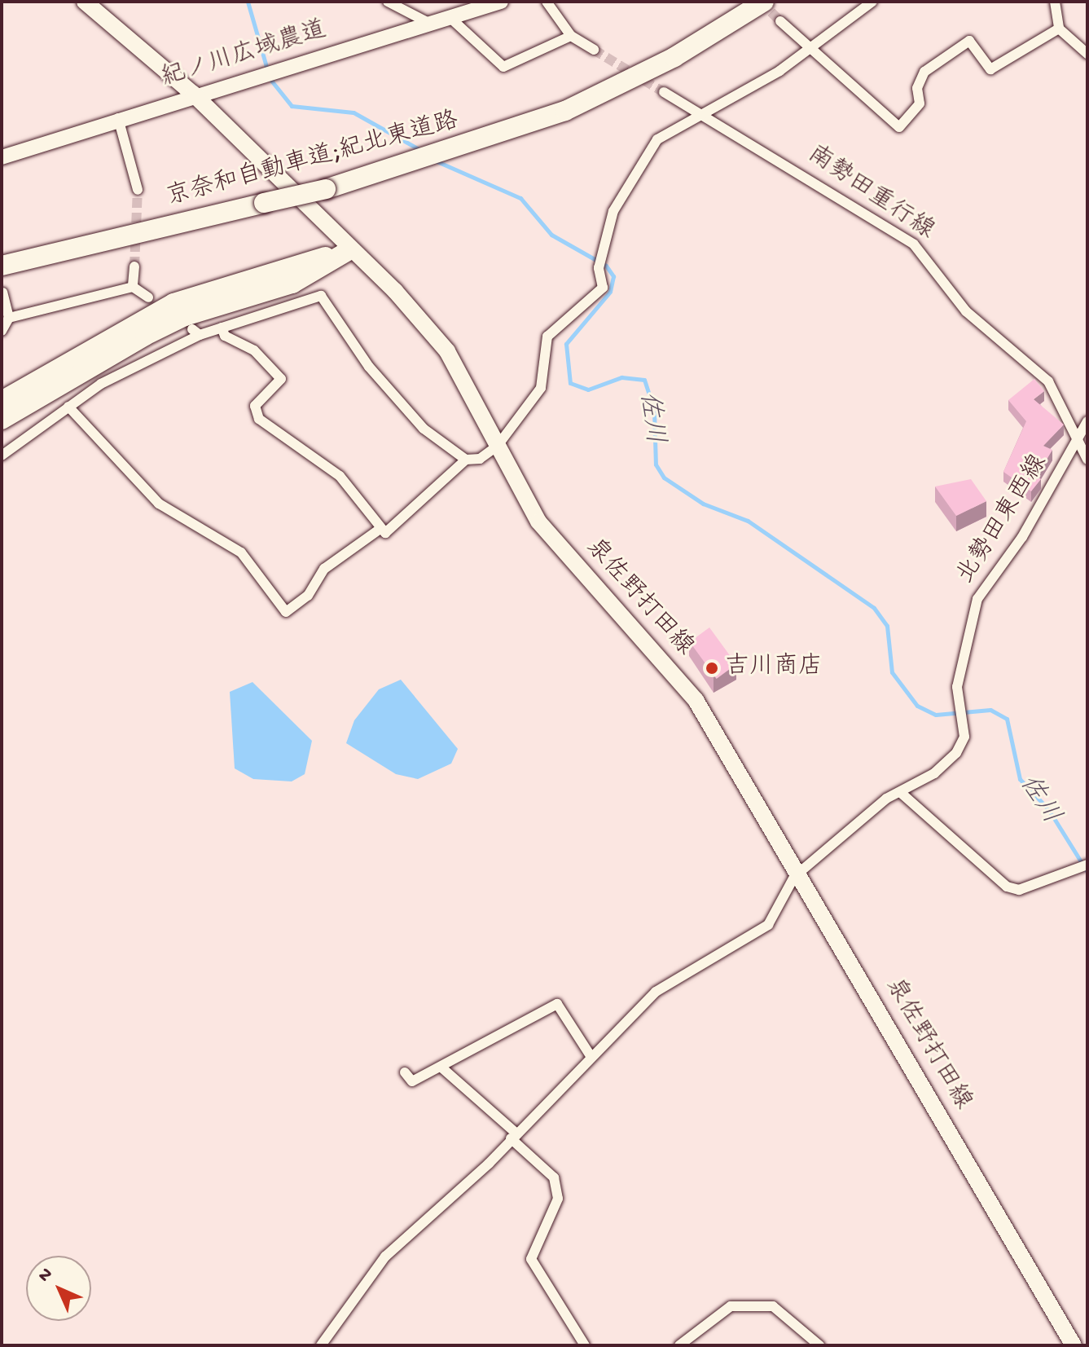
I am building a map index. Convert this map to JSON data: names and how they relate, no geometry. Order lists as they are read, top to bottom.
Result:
{
  "streets": {
    "highway": ["京奈和自動車道;紀北東道路"],
    "main road": ["泉佐野打田線"],
    "street": ["紀ノ川広域農道", "南勢田重行線", "北勢田東西線"]
  },
  "crossings": [
    ["紀ノ川広域農道", "泉佐野打田線"],
    ["南勢田重行線", "北勢田東西線"],
    ["北勢田東西線", "泉佐野打田線"]
  ],
  "water": ["佐川"],
  "places": ["吉川商店"],
  "north": "top left"
}
